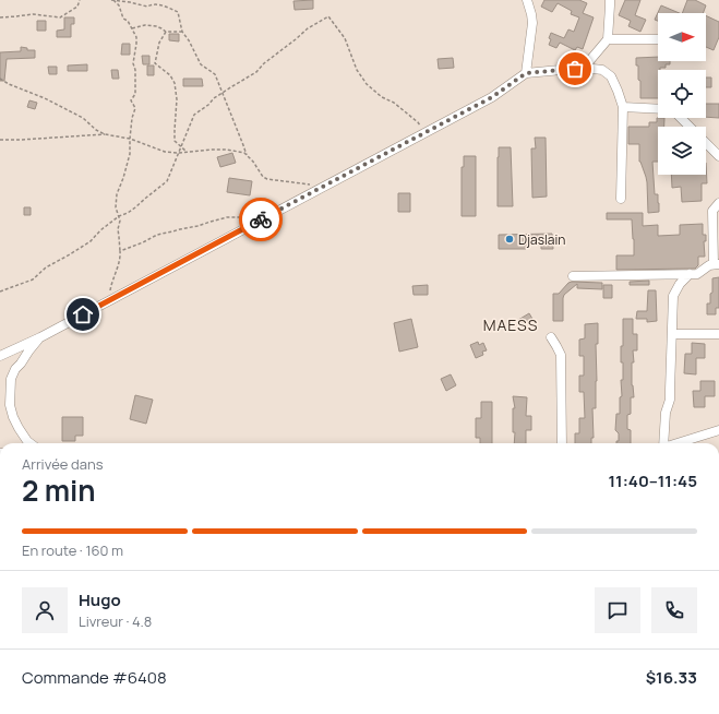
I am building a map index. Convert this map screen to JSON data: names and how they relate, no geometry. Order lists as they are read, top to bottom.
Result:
{
  "districts": ["MAESS"],
  "places": ["Djaslain"],
  "north": "right",
  "page": {
    "heading": ["2 min", "Arrivée dans", "11:40–11:45"],
    "panel": [
      "Hugo",
      "Livreur · 4.8",
      "Commande #6408",
      "$16.33"
    ],
    "bar": "En route · 160 m"
  }
}
